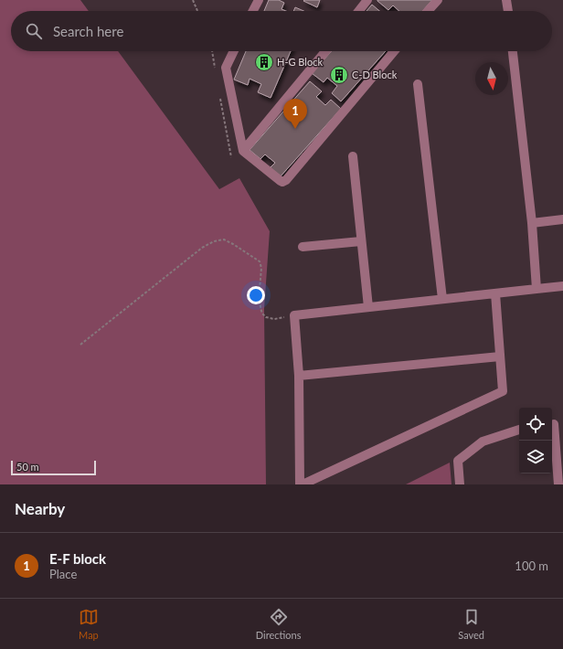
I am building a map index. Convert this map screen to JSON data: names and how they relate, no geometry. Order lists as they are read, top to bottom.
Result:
{
  "places": {
    "building": ["H-G Block", "C-D Block"]
  },
  "scale_bar": "50 m",
  "north": "bottom",
  "page": {
    "search": "Search here",
    "pins": "1",
    "scale": "50 m",
    "heading": "Nearby",
    "list": [
      {
        "mark": "1",
        "name": "E-F block",
        "note": "Place",
        "value": "100 m"
      }
    ],
    "nav": ["Map", "Directions", "Saved"]
  }
}
